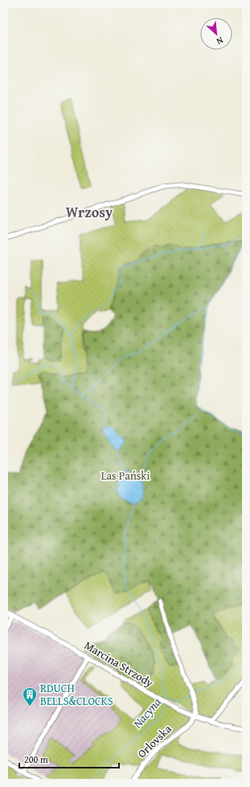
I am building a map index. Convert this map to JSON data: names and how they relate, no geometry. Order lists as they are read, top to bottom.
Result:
{
  "streets": {
    "street": ["Marcina Strzody", "Orlovska"]
  },
  "crossings": [
    ["Marcina Strzody", "Orlovska"]
  ],
  "districts": ["Wrzosy"],
  "water": ["Nacyna"],
  "parks": ["Las Pański"],
  "places": {
    "building": ["RDUCH BELLS&CLOCKS"]
  },
  "scale_bar": "200 m",
  "north": "bottom right"
}
